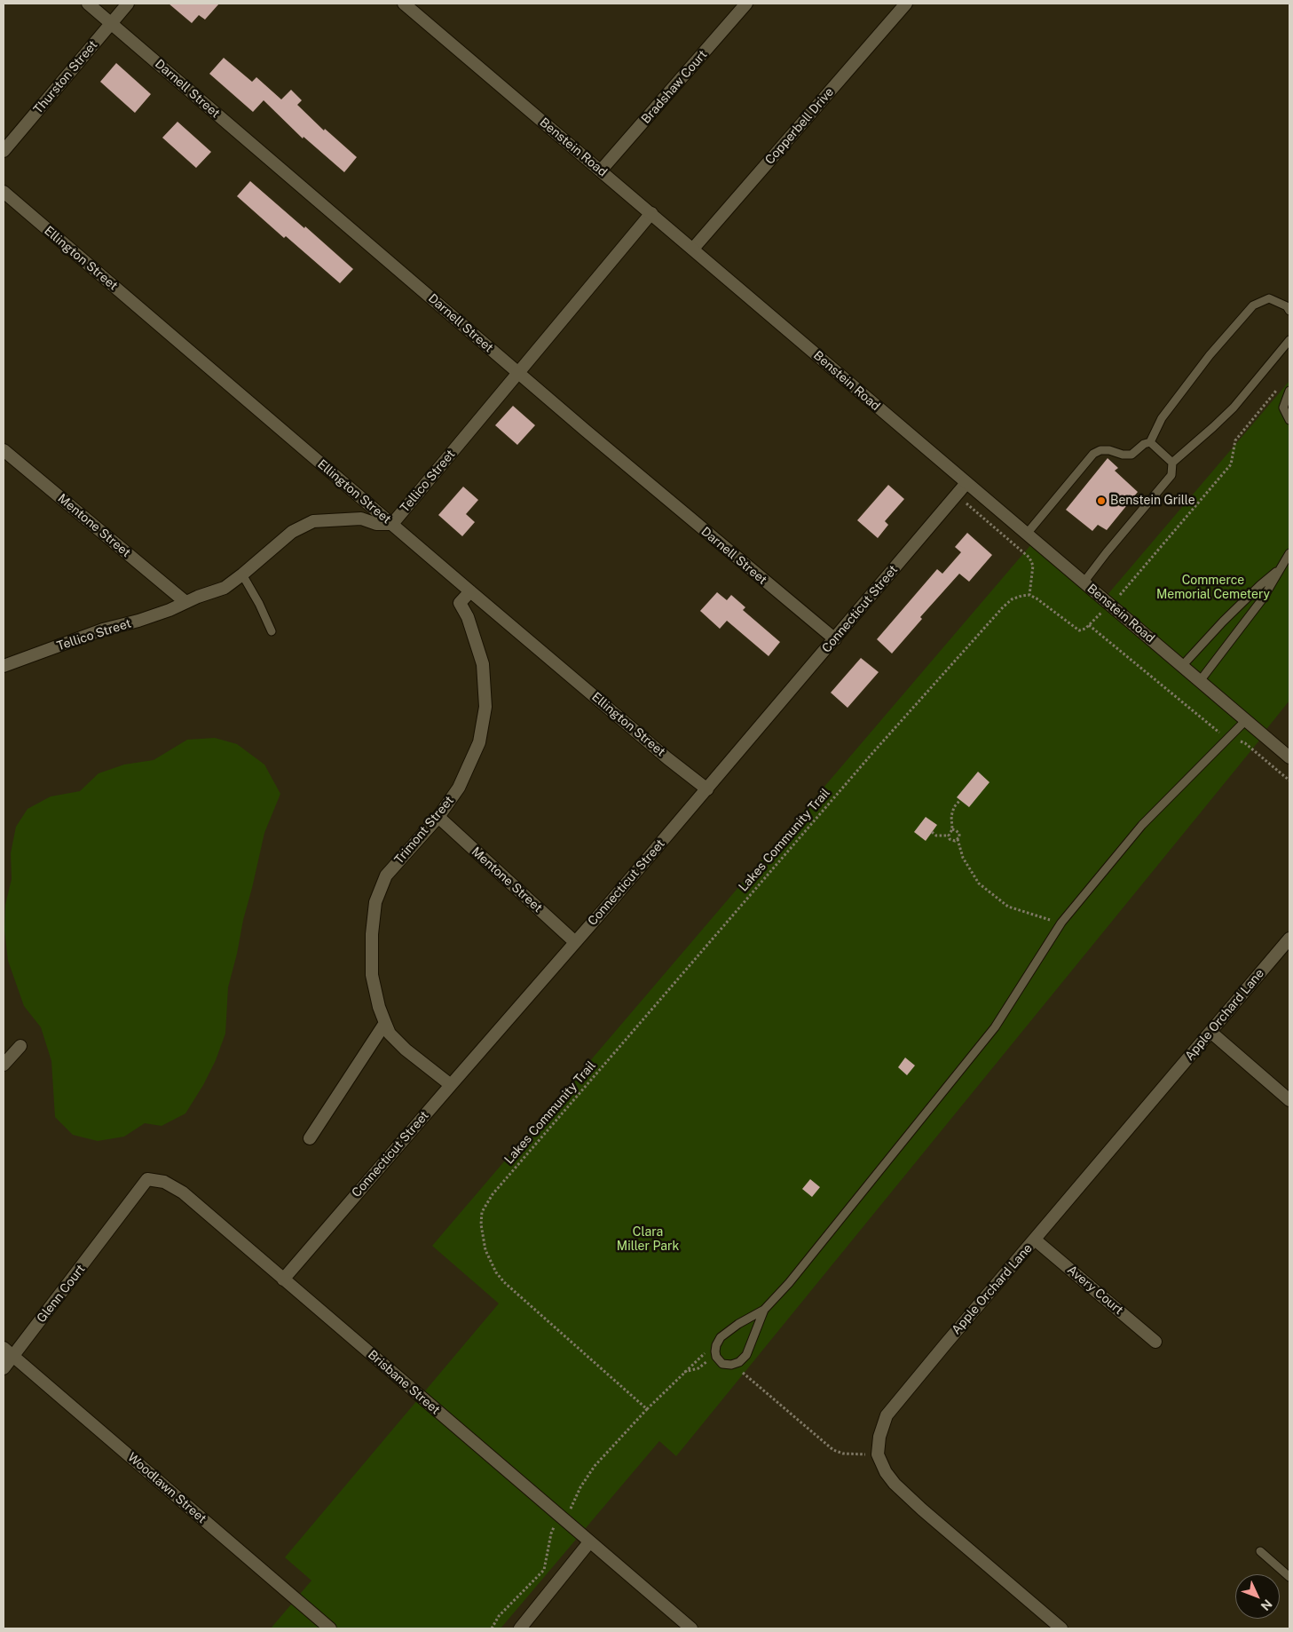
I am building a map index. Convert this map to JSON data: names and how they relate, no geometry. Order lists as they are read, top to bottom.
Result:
{
  "streets": {
    "street": [
      "Thurston Street",
      "Bradshaw Court",
      "Darnell Street",
      "Copperbell Drive",
      "Benstein Road",
      "Ellington Street",
      "Tellico Street",
      "Mentone Street",
      "Connecticut Street",
      "Trimont Street",
      "Apple Orchard Lane",
      "Avery Court",
      "Glenn Court",
      "Brisbane Street",
      "Woodlawn Street"
    ],
    "path": ["Lakes Community Trail"]
  },
  "crossings": [
    ["Thurston Street", "Darnell Street"],
    ["Bradshaw Court", "Benstein Road"],
    ["Darnell Street", "Tellico Street"],
    ["Darnell Street", "Connecticut Street"],
    ["Copperbell Drive", "Benstein Road"],
    ["Benstein Road", "Tellico Street"],
    ["Benstein Road", "Connecticut Street"],
    ["Ellington Street", "Tellico Street"],
    ["Ellington Street", "Connecticut Street"],
    ["Ellington Street", "Trimont Street"],
    ["Tellico Street", "Mentone Street"],
    ["Mentone Street", "Connecticut Street"],
    ["Mentone Street", "Trimont Street"],
    ["Connecticut Street", "Trimont Street"],
    ["Connecticut Street", "Brisbane Street"],
    ["Apple Orchard Lane", "Avery Court"],
    ["Glenn Court", "Brisbane Street"],
    ["Glenn Court", "Woodlawn Street"]
  ],
  "parks": ["Commerce Memorial Cemetery", "Clara Miller Park"],
  "places": ["Benstein Grille"],
  "north": "bottom right"
}
